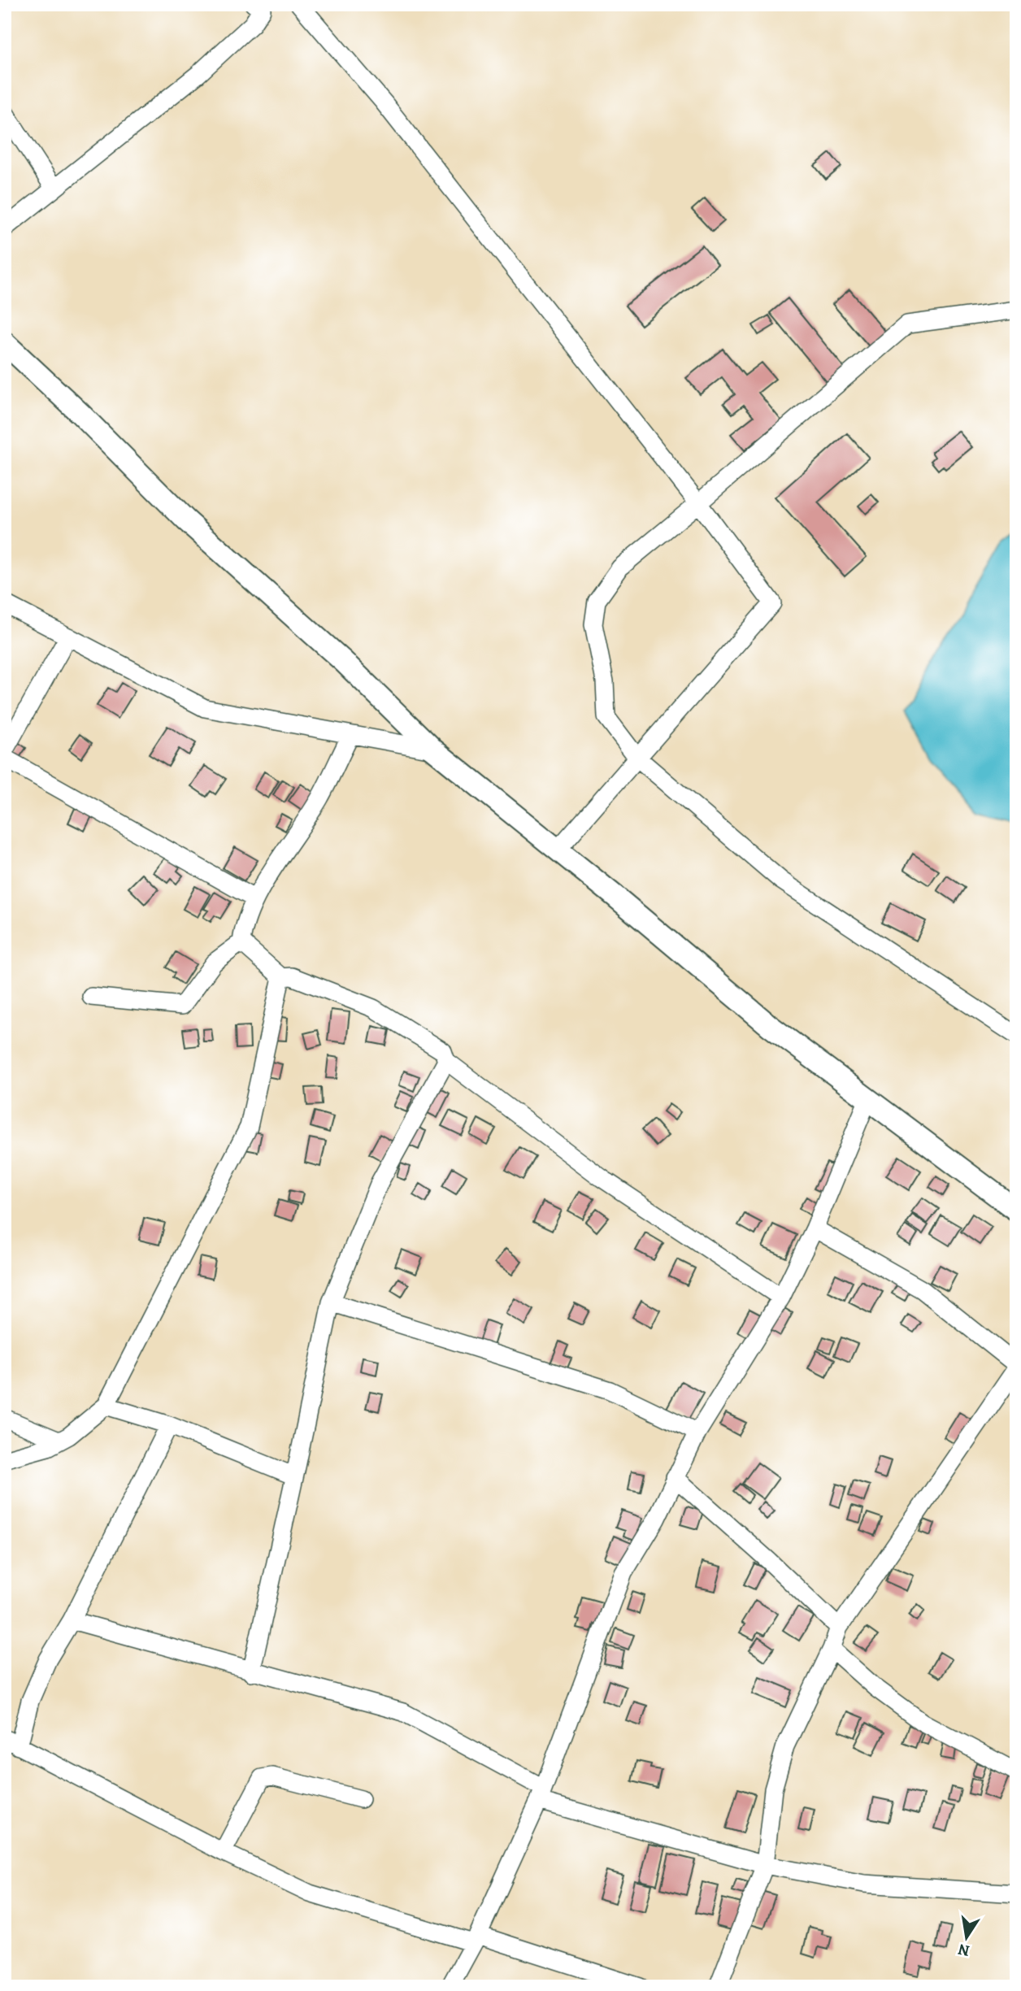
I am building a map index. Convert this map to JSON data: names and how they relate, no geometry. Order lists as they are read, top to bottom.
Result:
{
  "north": "bottom"
}
